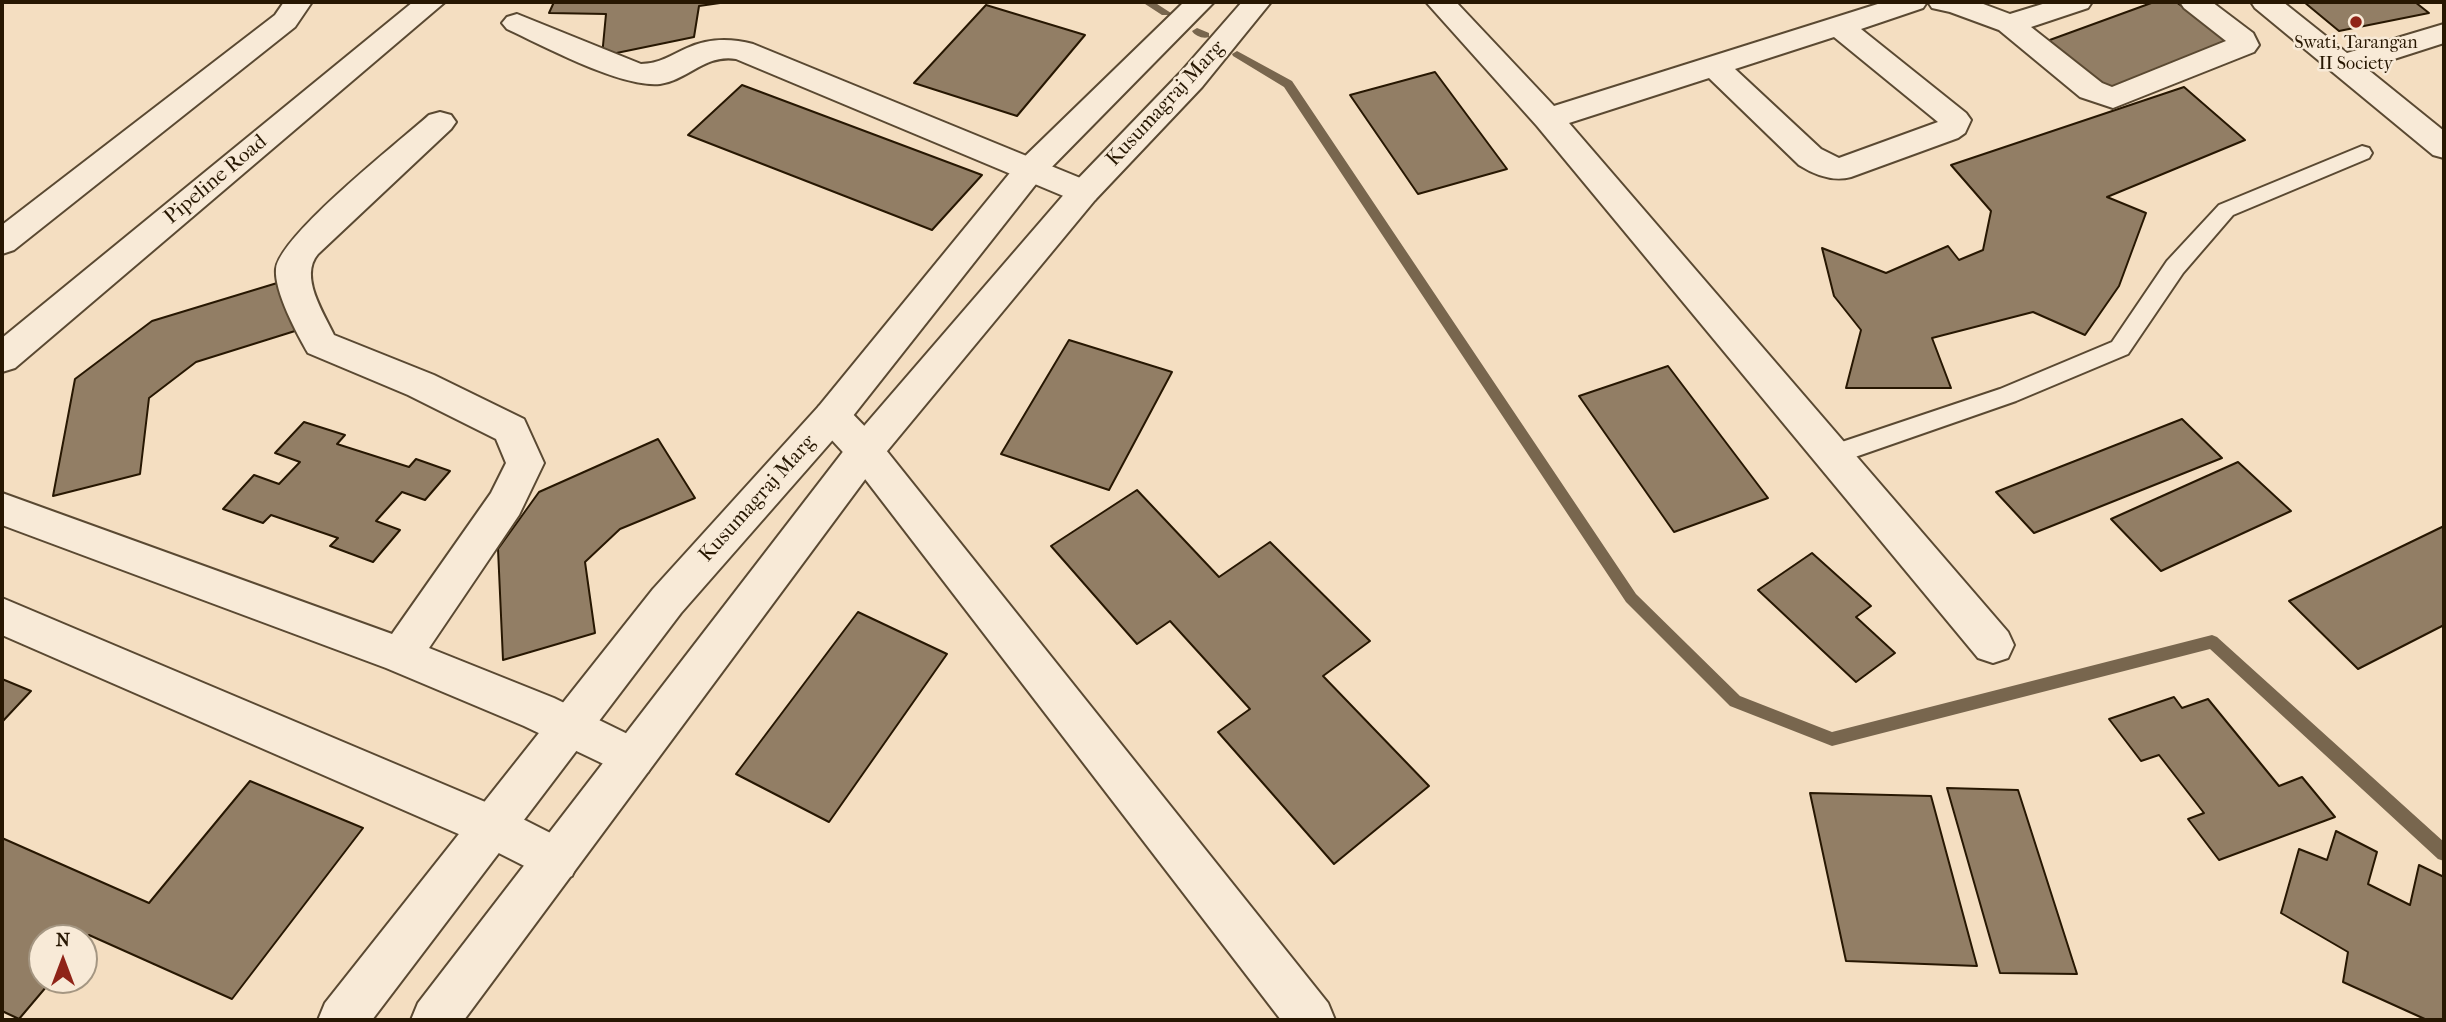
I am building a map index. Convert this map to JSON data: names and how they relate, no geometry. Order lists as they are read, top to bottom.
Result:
{
  "streets": {
    "street": ["Kusumagraj Marg", "Pipeline Road"]
  },
  "places": ["Swati, Tarangan II Society"],
  "north": "top"
}
